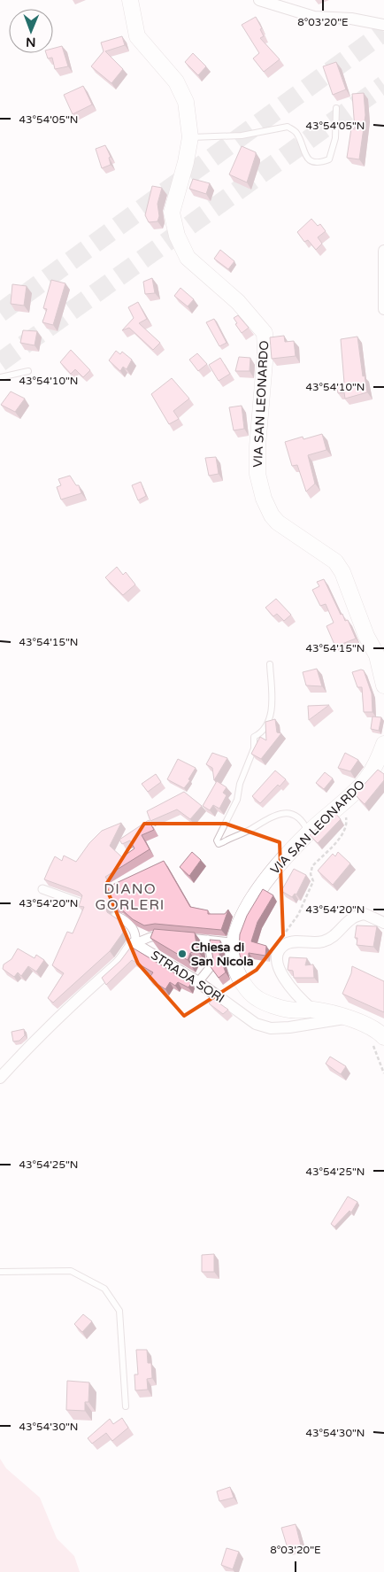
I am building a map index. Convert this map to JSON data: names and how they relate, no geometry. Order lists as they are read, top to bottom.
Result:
{
  "streets": {
    "main road": ["VIA SAN LEONARDO"],
    "street": ["STRADA SORI"]
  },
  "crossings": [
    ["VIA SAN LEONARDO", "STRADA SORI"]
  ],
  "districts": ["DIANO GORLERI"],
  "places": ["Chiesa di San Nicola"],
  "north": "bottom",
  "coordinates": [
    "8°03'20\"E",
    "43°54'05\"N",
    "43°54'10\"N",
    "43°54'15\"N",
    "43°54'20\"N",
    "43°54'25\"N",
    "43°54'30\"N"
  ]
}
